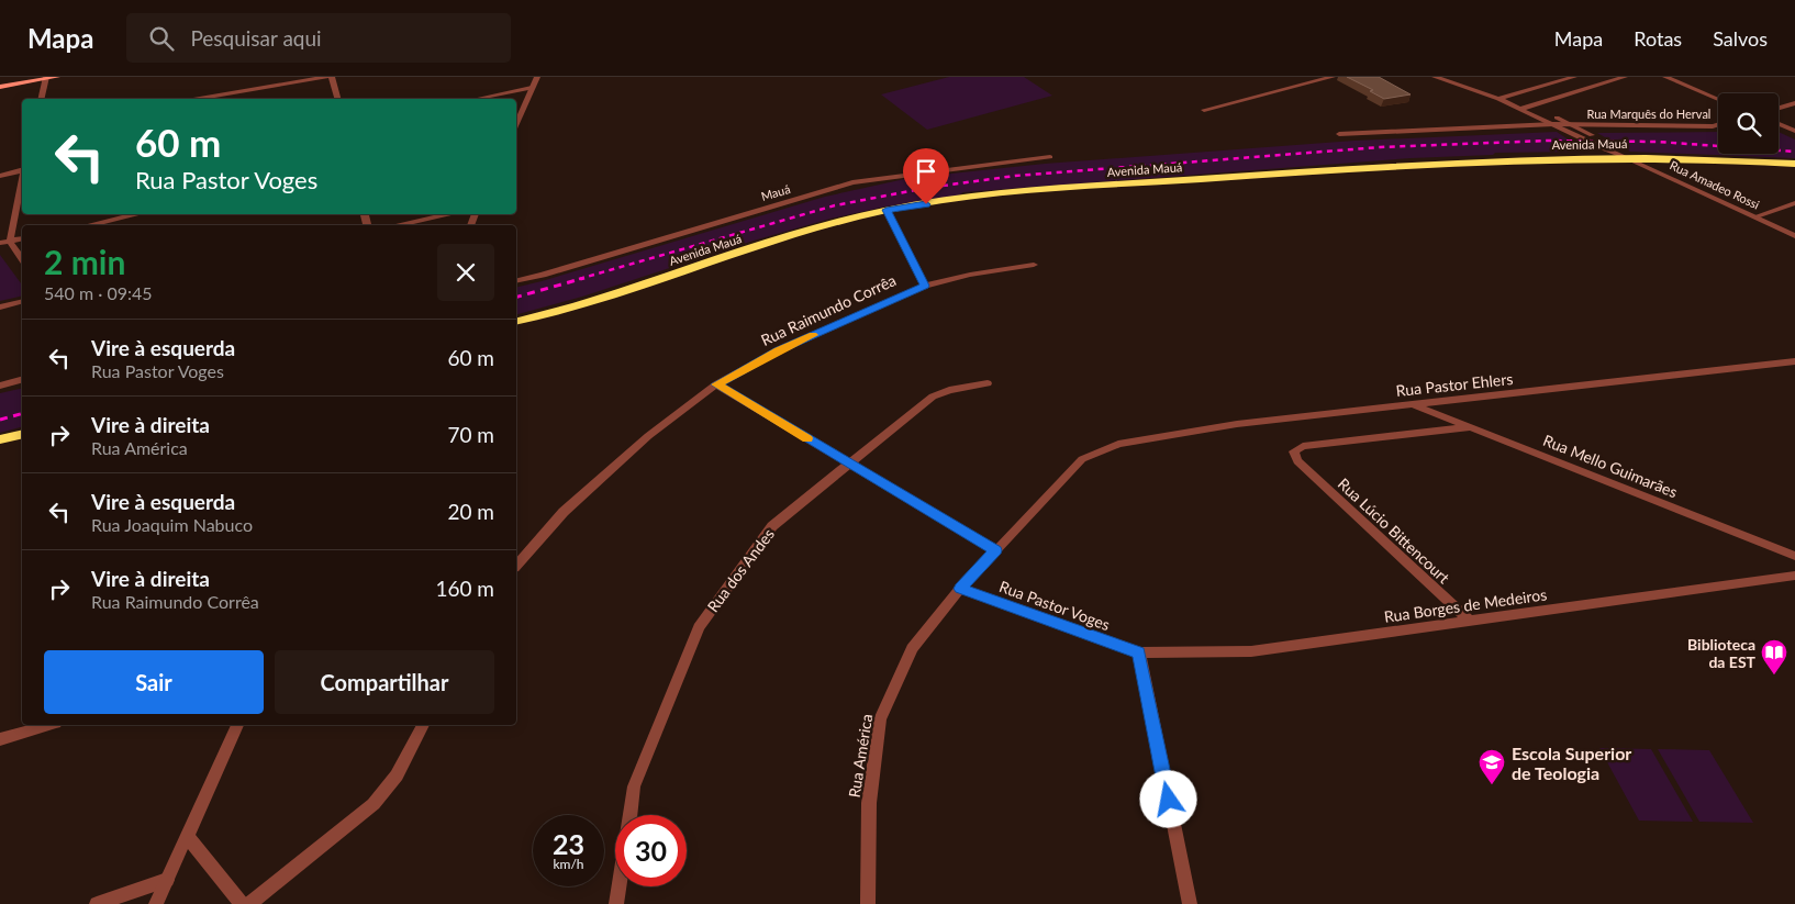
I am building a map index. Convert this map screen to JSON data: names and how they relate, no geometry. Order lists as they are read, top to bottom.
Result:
{
  "streets": {
    "main road": ["Avenida Mauá"],
    "street": [
      "Rua Marquês do Herval",
      "Rua Amadeo Rossi",
      "Mauá",
      "Rua Raimundo Corrêa",
      "Rua Pastor Ehlers",
      "Rua Mello Guimarães",
      "Rua Lúcio Bittencourt",
      "Rua dos Andes",
      "Rua Pastor Voges",
      "Rua Borges de Medeiros",
      "Rua América"
    ]
  },
  "crossings": [
    ["Rua Marquês do Herval", "Avenida Mauá"],
    ["Avenida Mauá", "Rua Amadeo Rossi"],
    ["Rua Pastor Ehlers", "Rua Mello Guimarães"],
    ["Rua Pastor Ehlers", "Rua América"],
    ["Rua Mello Guimarães", "Rua Lúcio Bittencourt"],
    ["Rua Lúcio Bittencourt", "Rua Borges de Medeiros"],
    ["Rua Pastor Voges", "Rua Borges de Medeiros"],
    ["Rua Pastor Voges", "Rua América"]
  ],
  "places": {
    "library": ["Biblioteca da EST"],
    "school or university": ["Escola Superior de Teologia"]
  },
  "page": {
    "header": "Mapa",
    "search": "Pesquisar aqui",
    "nav": ["Mapa", "Rotas", "Salvos"],
    "turn": ["60 m", "Rua Pastor Voges"],
    "heading": ["2 min", "540 m · 09:45"],
    "list": [
      {
        "name": "Vire à esquerda",
        "note": "Rua Pastor Voges",
        "value": "60 m"
      },
      {
        "name": "Vire à direita",
        "note": "Rua América",
        "value": "70 m"
      },
      {
        "name": "Vire à esquerda",
        "note": "Rua Joaquim Nabuco",
        "value": "20 m"
      },
      {
        "name": "Vire à direita",
        "note": "Rua Raimundo Corrêa",
        "value": "160 m"
      }
    ],
    "buttons": ["Sair", "Compartilhar"],
    "speed": "23 km/h",
    "limit": "30"
  }
}
